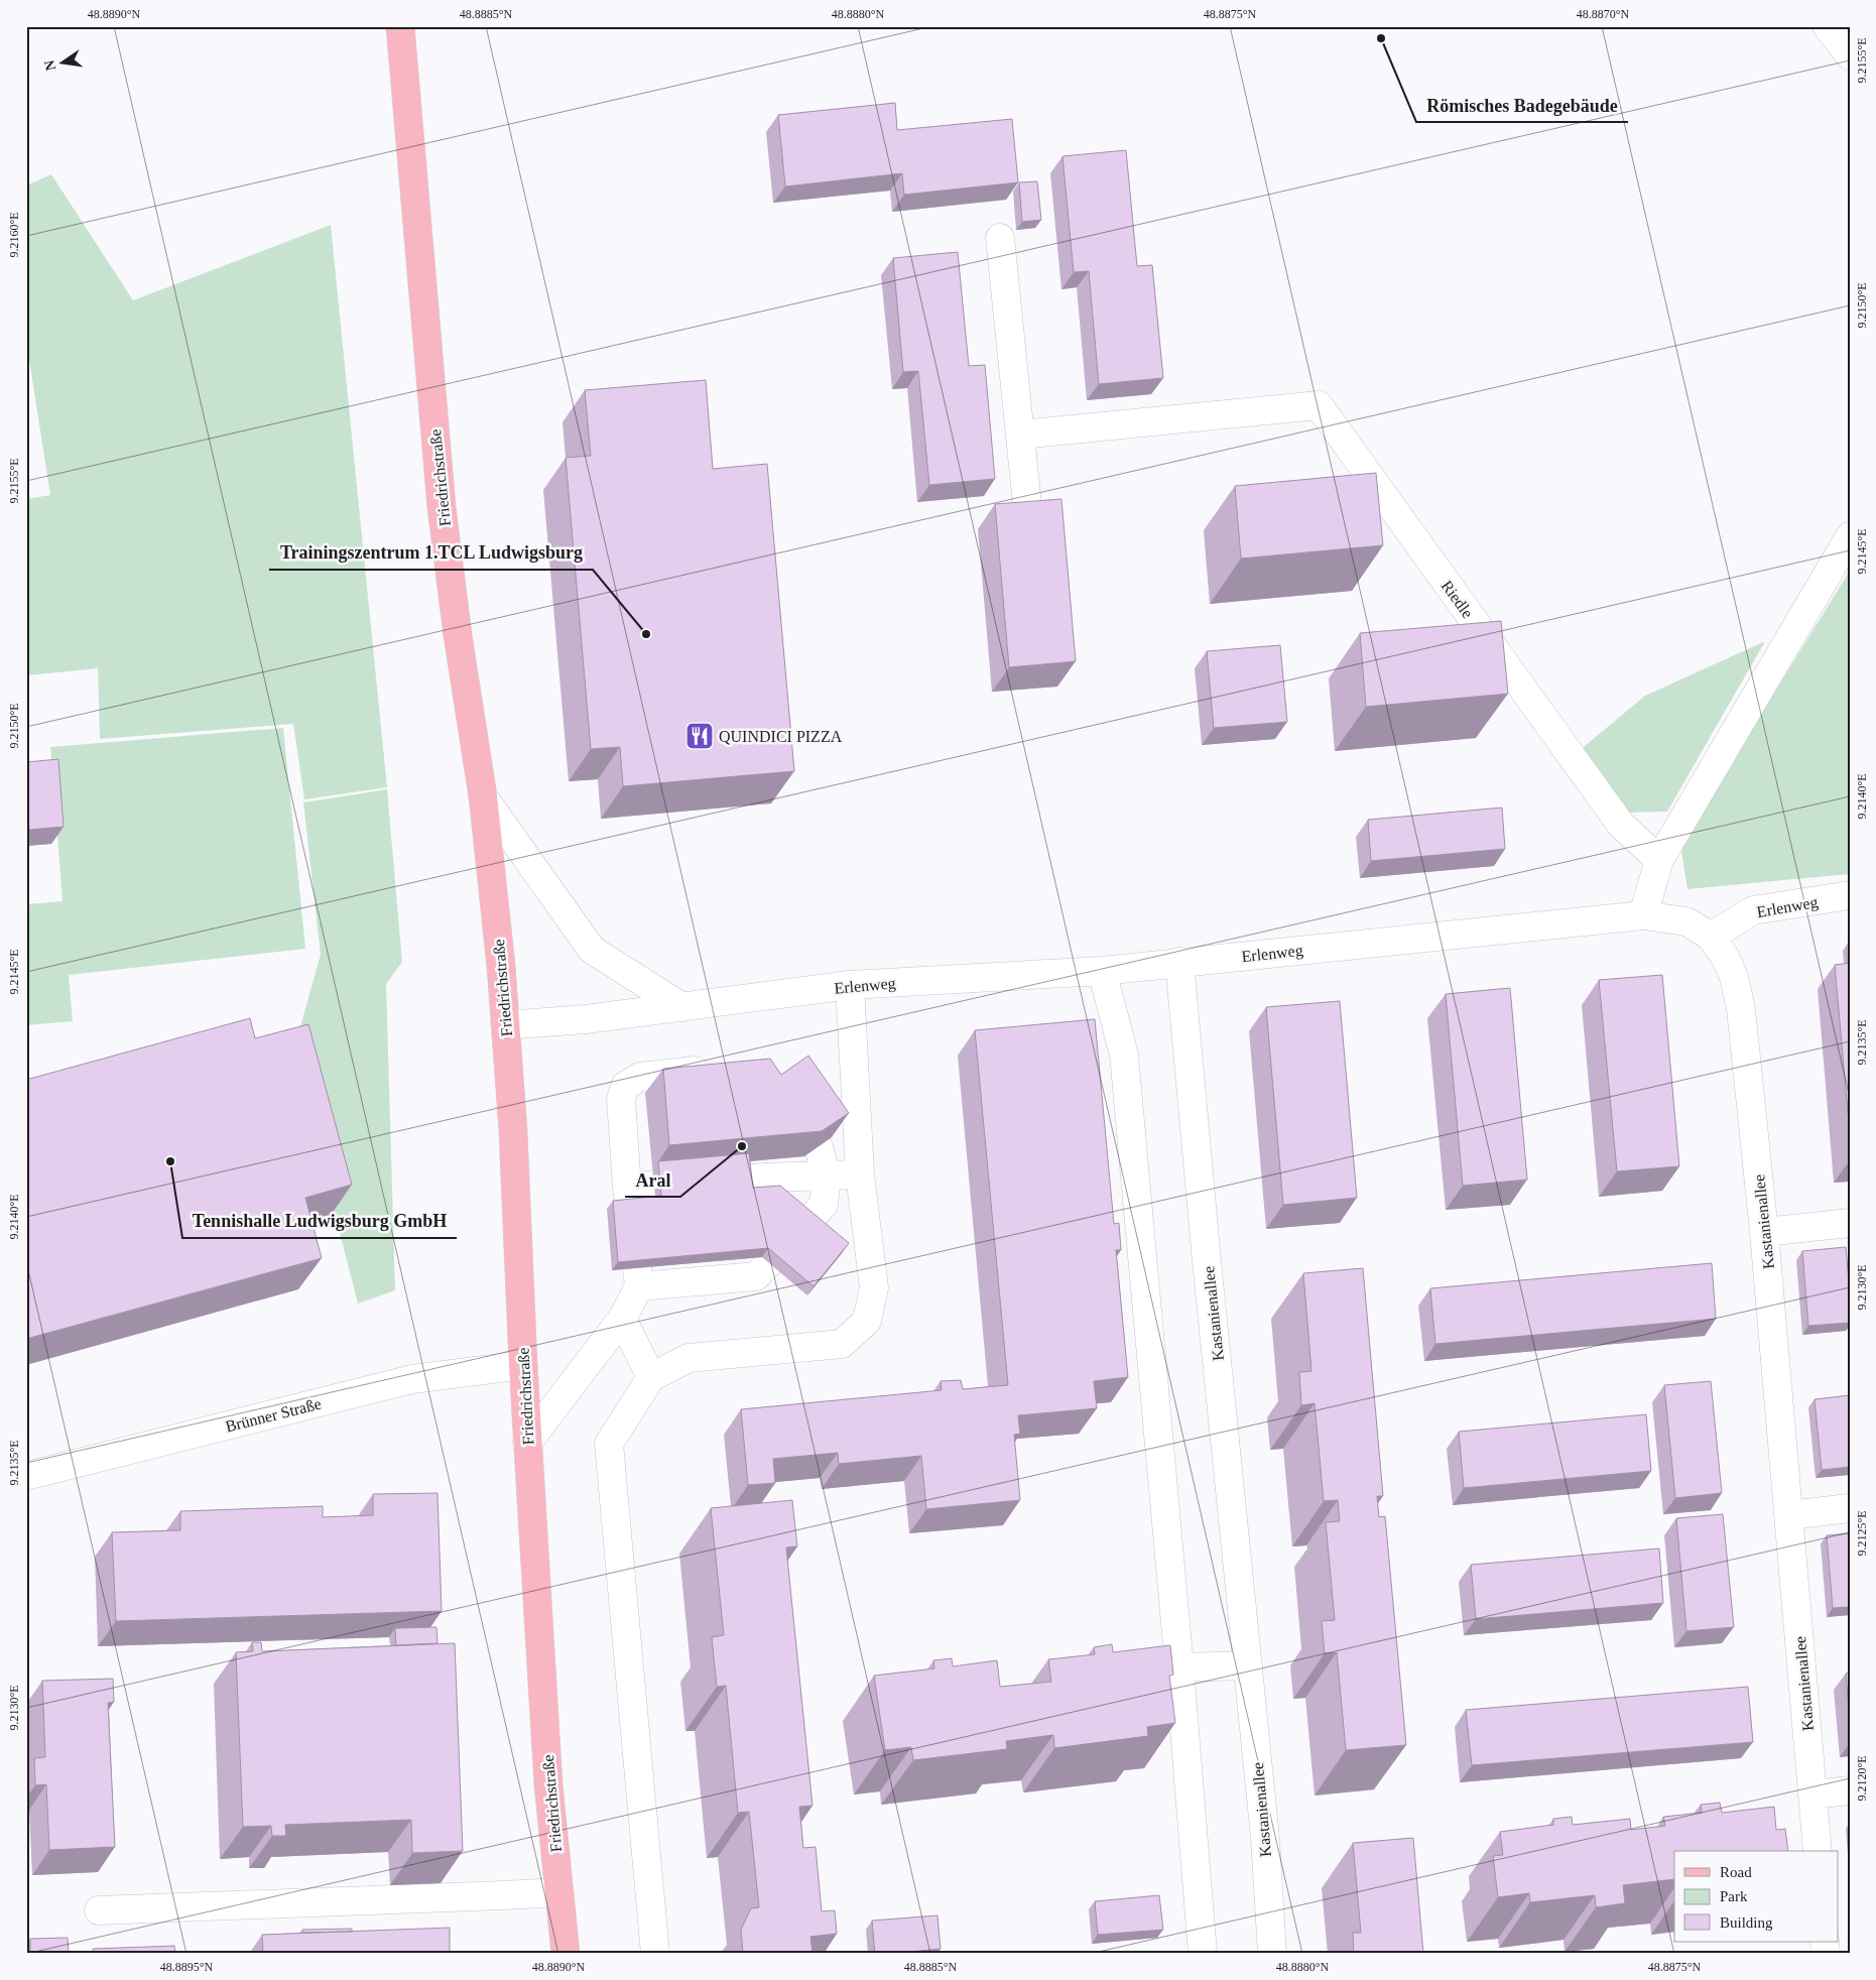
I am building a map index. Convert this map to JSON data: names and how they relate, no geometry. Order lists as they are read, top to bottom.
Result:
{
  "streets": {
    "main road": ["Friedrichstraße"],
    "street": [
      "Riedle",
      "Erlenweg",
      "Kastanienallee",
      "Brünner Straße"
    ]
  },
  "crossings": [
    ["Friedrichstraße", "Erlenweg"],
    ["Friedrichstraße", "Brünner Straße"],
    ["Erlenweg", "Kastanienallee"]
  ],
  "places": {
    "other": [
      "Römisches Badegebäude",
      "Trainingszentrum 1.TCL Ludwigsburg",
      "Aral",
      "Tennishalle Ludwigsburg GmbH"
    ],
    "restaurant": ["QUINDICI PIZZA"]
  },
  "legend": ["Road", "Park", "Building"],
  "north": "left",
  "coordinates": [
    "48.8890°N",
    "48.8885°N",
    "48.8880°N",
    "48.8875°N",
    "48.8870°N",
    "9.2155°E",
    "9.2160°E",
    "9.2150°E",
    "9.2145°E",
    "9.2140°E",
    "9.2135°E",
    "9.2130°E",
    "9.2125°E",
    "9.2120°E",
    "48.8895°N"
  ]
}
